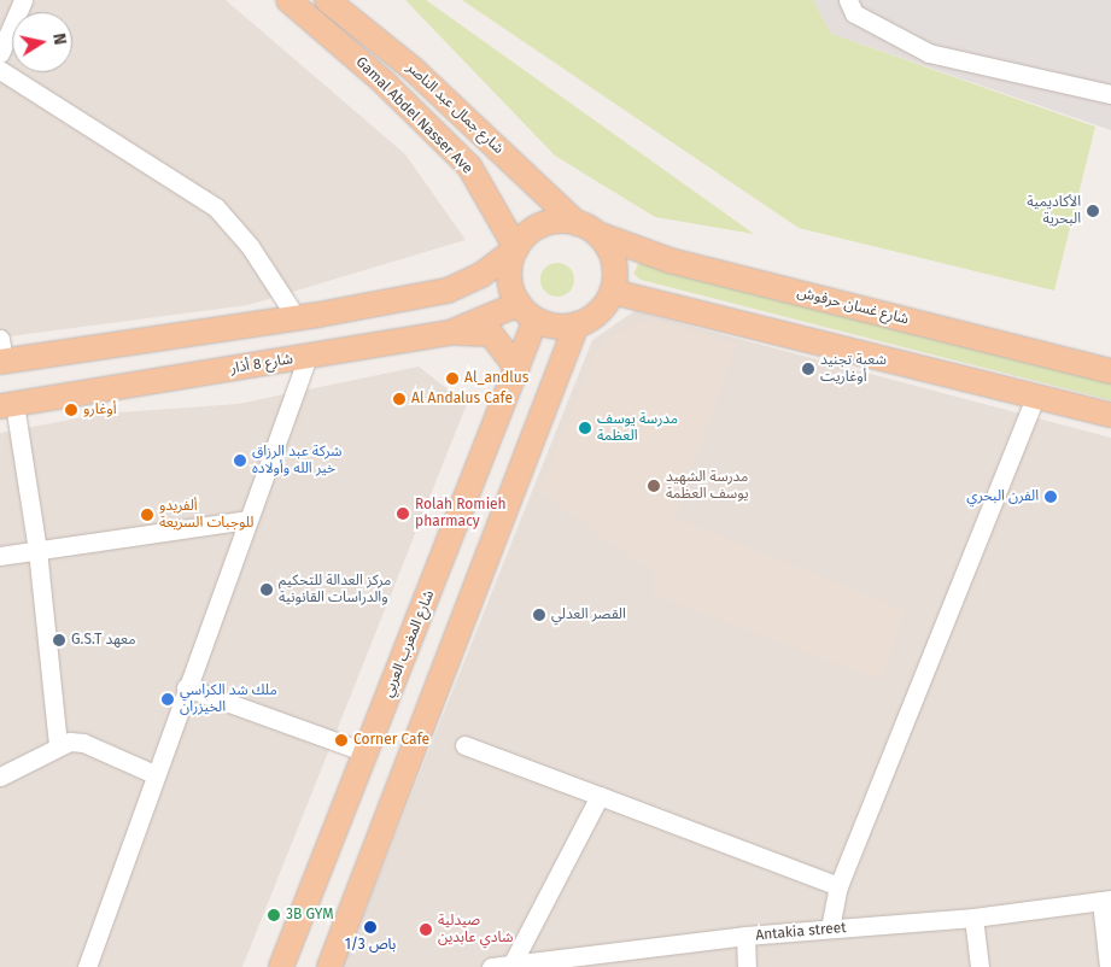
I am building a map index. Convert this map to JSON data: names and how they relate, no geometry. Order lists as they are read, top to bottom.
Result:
{
  "streets": {
    "main road": [
      "شارع جمال عبد الناصر",
      "Gamal Abdel Nasser Ave",
      "شارع غسان حرفوش",
      "شارع 8 أذار",
      "شارع المغرب العربي"
    ],
    "street": ["Antakia street"]
  },
  "crossings": [
    ["شارع جمال عبد الناصر", "Gamal Abdel Nasser Ave"],
    ["شارع جمال عبد الناصر", "شارع غسان حرفوش"],
    ["شارع جمال عبد الناصر", "شارع 8 أذار"],
    ["شارع جمال عبد الناصر", "شارع المغرب العربي"],
    ["Gamal Abdel Nasser Ave", "شارع غسان حرفوش"],
    ["Gamal Abdel Nasser Ave", "شارع 8 أذار"],
    ["Gamal Abdel Nasser Ave", "شارع المغرب العربي"],
    ["شارع غسان حرفوش", "شارع 8 أذار"],
    ["شارع غسان حرفوش", "شارع المغرب العربي"],
    ["شارع 8 أذار", "شارع المغرب العربي"]
  ],
  "places": [
    "الأكاديمية البحرية",
    "شعبة تجنيد أوغاريت",
    "Al_andlus",
    "Al Andalus Cafe",
    "أوغارو",
    "مدرسة يوسف العظمة",
    "شركة عبد الرزاق خير الله وأولاده",
    "مدرسة الشهيد يوسف العظمة",
    "الفرن البحري",
    "Rolah Romieh pharmacy",
    "ألفريدو للوجبات السريعة",
    "مركز العدالة للتحكيم والدراسات القانونية",
    "القصر العدلي",
    "G.S.T معهد",
    "ملك شد الكراسي الخيزران",
    "Corner Cafe",
    "3B GYM",
    "باص 1/3",
    "صيدلية شادي عابدين"
  ],
  "north": "right"
}
